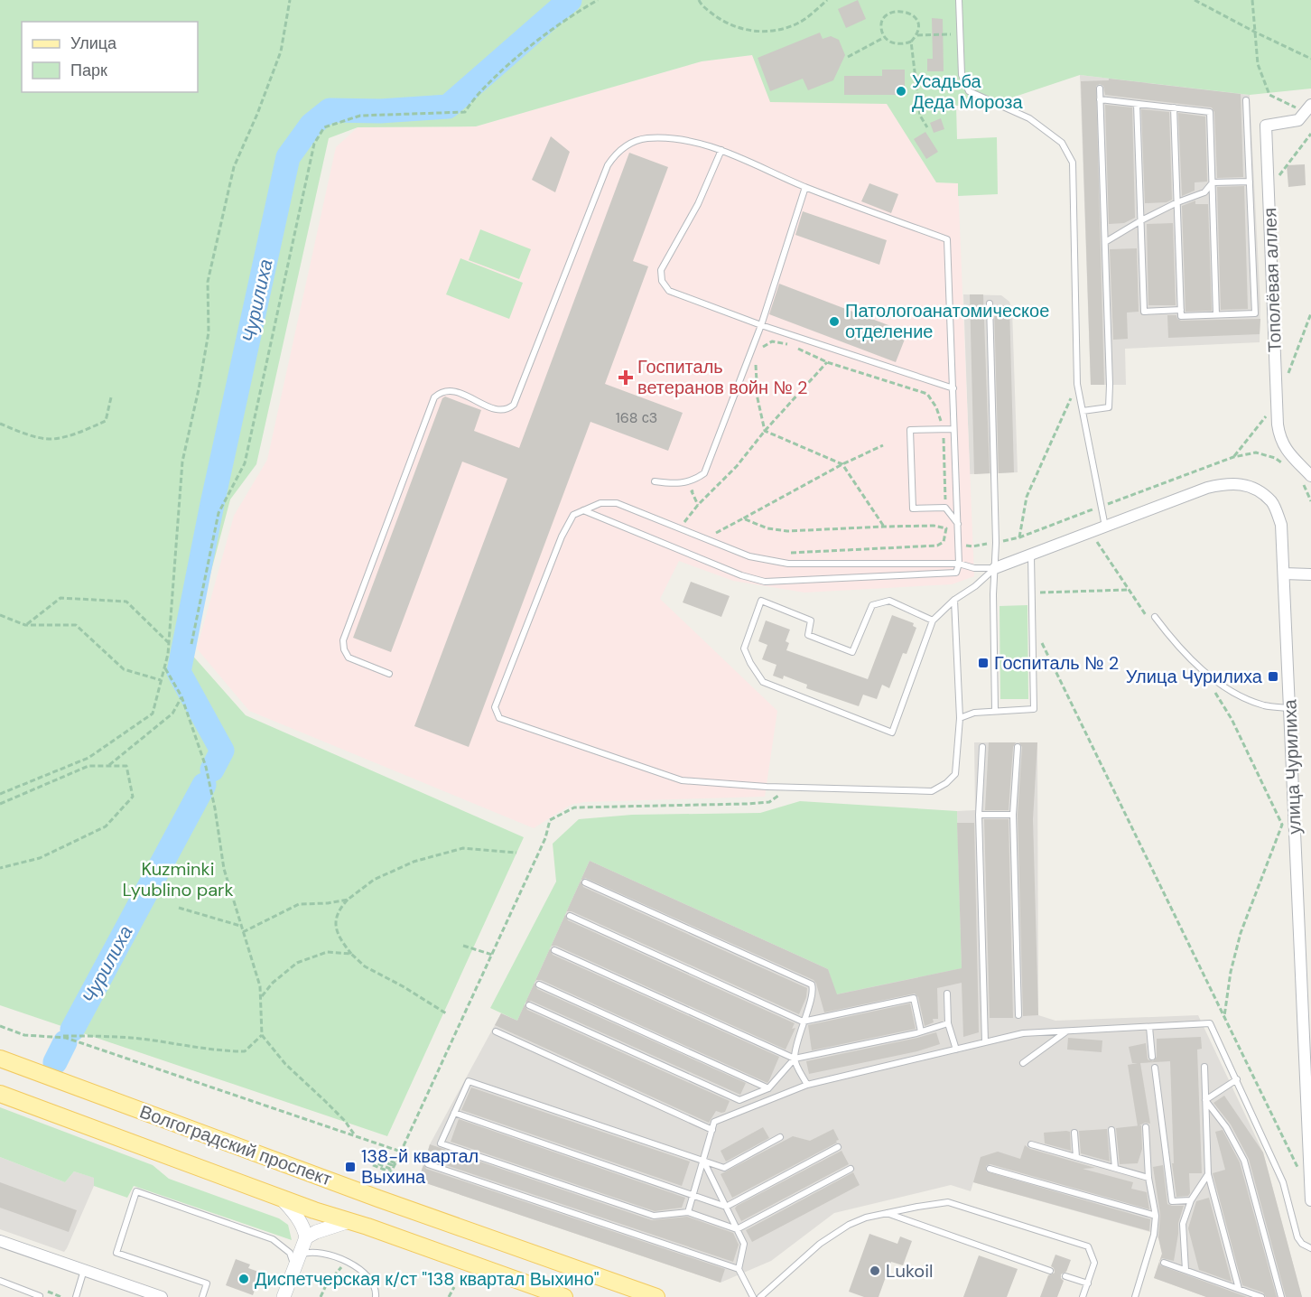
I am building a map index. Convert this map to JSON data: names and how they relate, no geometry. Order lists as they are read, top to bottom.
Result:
{
  "streets": {
    "main road": ["Волгоградский проспект"],
    "street": ["Тополёвая аллея", "улица Чурилиха"]
  },
  "water": ["Чурилиха"],
  "parks": ["Kuzminki Lyublino park"],
  "places": {
    "other": [
      "Усадьба Деда Мороза",
      "Патологоанатомическое отделение",
      "Lukoil",
      "Диспетчерская к/ст \"138 квартал Выхино\""
    ],
    "health": ["Госпиталь ветеранов войн № 2"],
    "transit": ["Госпиталь № 2", "Улица Чурилиха", "138-й квартал Выхина"]
  },
  "house_numbers": ["168 с3"],
  "legend": ["Улица", "Парк"]
}
